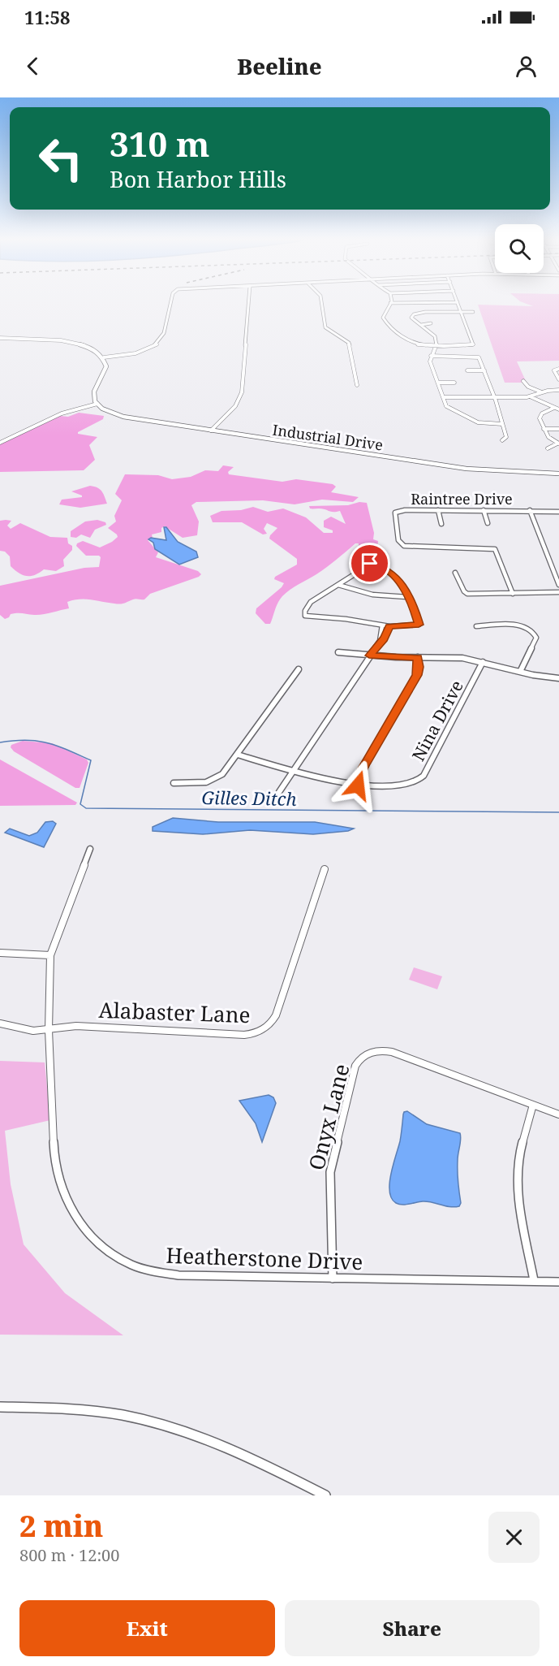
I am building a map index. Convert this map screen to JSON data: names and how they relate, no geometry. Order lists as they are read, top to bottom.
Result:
{
  "streets": {
    "street": [
      "Industrial Drive",
      "Raintree Drive",
      "Nina Drive",
      "Alabaster Lane",
      "Onyx Lane",
      "Heatherstone Drive"
    ]
  },
  "crossings": [
    ["Alabaster Lane", "Heatherstone Drive"],
    ["Onyx Lane", "Heatherstone Drive"]
  ],
  "water": ["Gilles Ditch"],
  "page": {
    "status": "11:58",
    "header": "Beeline",
    "turn": ["310 m", "Bon Harbor Hills"],
    "heading": ["2 min", "800 m · 12:00"],
    "buttons": ["Exit", "Share"]
  }
}
